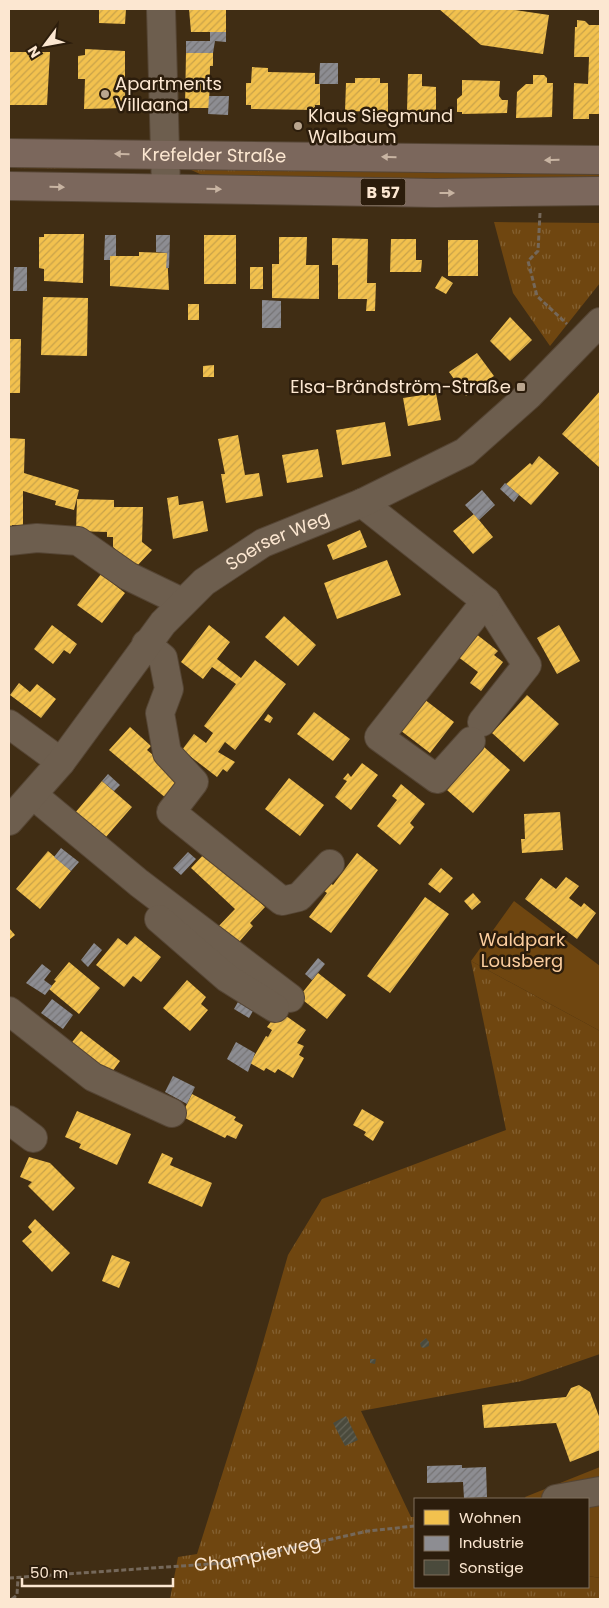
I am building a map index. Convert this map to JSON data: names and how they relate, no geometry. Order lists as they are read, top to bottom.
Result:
{
  "streets": {
    "main road": ["Krefelder Straße", "B 57"],
    "street": ["Soerser Weg"],
    "path": ["Champierweg"]
  },
  "parks": ["Waldpark Lousberg"],
  "places": {
    "other": ["Apartments Villaana", "Klaus Siegmund Walbaum"],
    "transit": ["Elsa-Brändström-Straße"]
  },
  "legend": ["Wohnen", "Industrie", "Sonstige"],
  "scale_bar": "50 m",
  "north": "bottom left"
}
